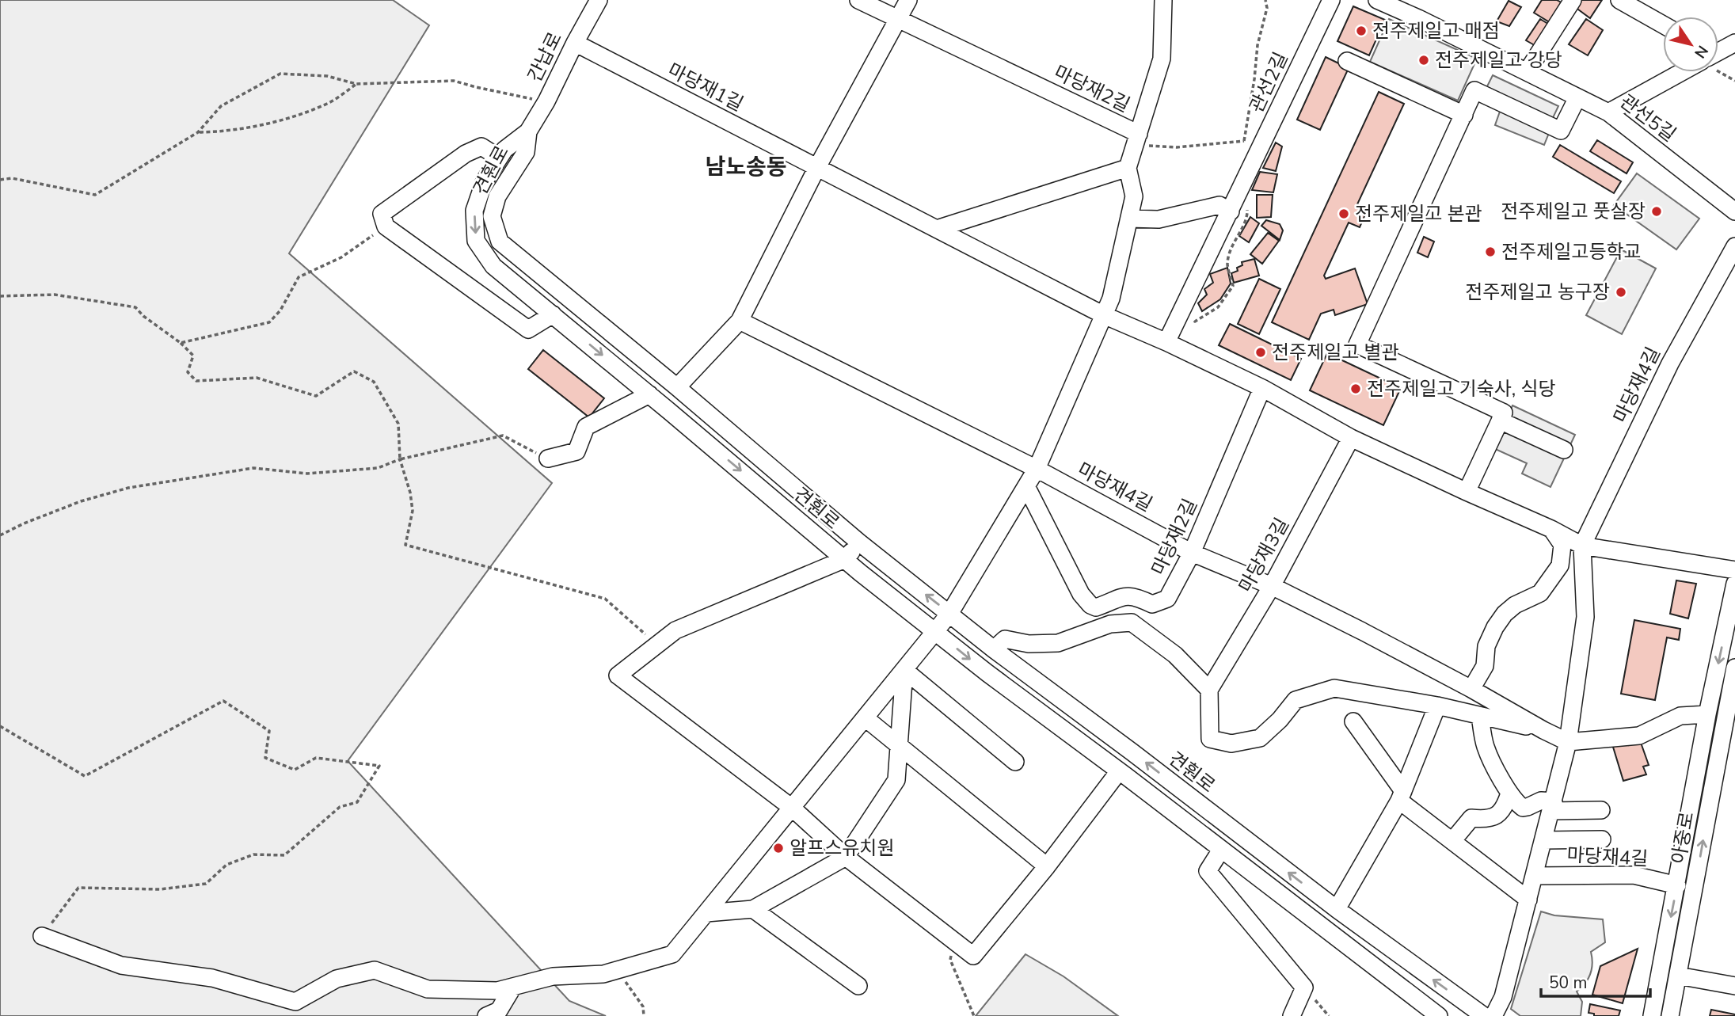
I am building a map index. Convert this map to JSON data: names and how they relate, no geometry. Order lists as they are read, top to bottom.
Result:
{
  "streets": {
    "street": [
      "간납로",
      "관선2길",
      "마당재1길",
      "마당재2길",
      "관선5길",
      "견훤로",
      "마당재4길",
      "마당재3길",
      "아중로"
    ]
  },
  "crossings": [
    ["간납로", "마당재1길"],
    ["간납로", "견훤로"],
    ["마당재2길", "마당재4길"],
    ["마당재4길", "마당재3길"],
    ["마당재4길", "아중로"]
  ],
  "districts": ["남노송동"],
  "places": [
    "전주제일고 매점",
    "전주제일고 강당",
    "전주제일고 풋살장",
    "전주제일고 본관",
    "전주제일고등학교",
    "전주제일고 농구장",
    "전주제일고 별관",
    "전주제일고 기숙사, 식당",
    "알프스유치원"
  ],
  "scale_bar": "50 m",
  "north": "bottom right"
}
